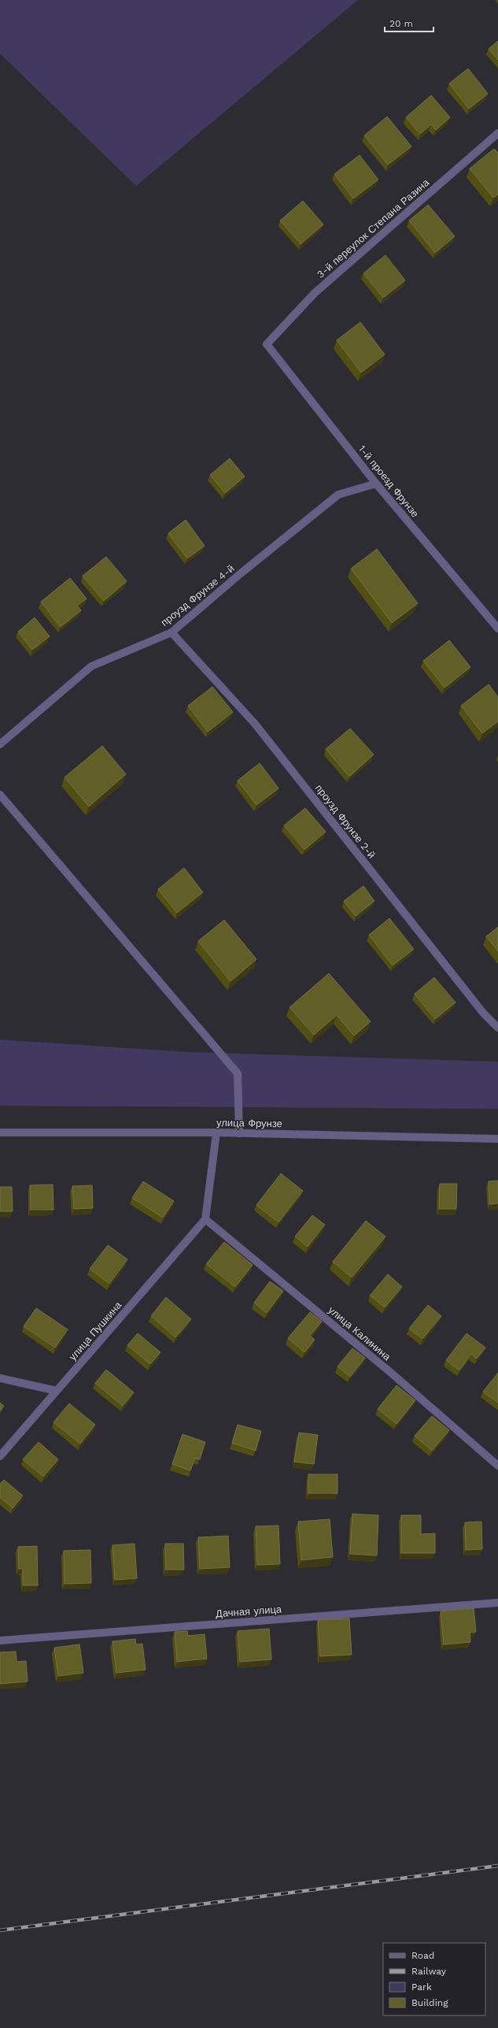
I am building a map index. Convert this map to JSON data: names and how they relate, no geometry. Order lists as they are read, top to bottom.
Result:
{
  "streets": {
    "street": [
      "3-й переулок Степана Разина",
      "1-й проезд Фрунзе",
      "проузд Фрунзе 4-й",
      "проузд Фрунзе 2-й",
      "улица Фрунзе",
      "улица Пушкина",
      "улица Калинина",
      "Дачная улица"
    ]
  },
  "crossings": [
    ["3-й переулок Степана Разина", "1-й проезд Фрунзе"],
    ["1-й проезд Фрунзе", "проузд Фрунзе 4-й"],
    ["проузд Фрунзе 4-й", "проузд Фрунзе 2-й"],
    ["улица Пушкина", "улица Калинина"]
  ],
  "legend": [
    "Road",
    "Railway",
    "Park",
    "Building"
  ],
  "scale_bar": "20 m"
}
